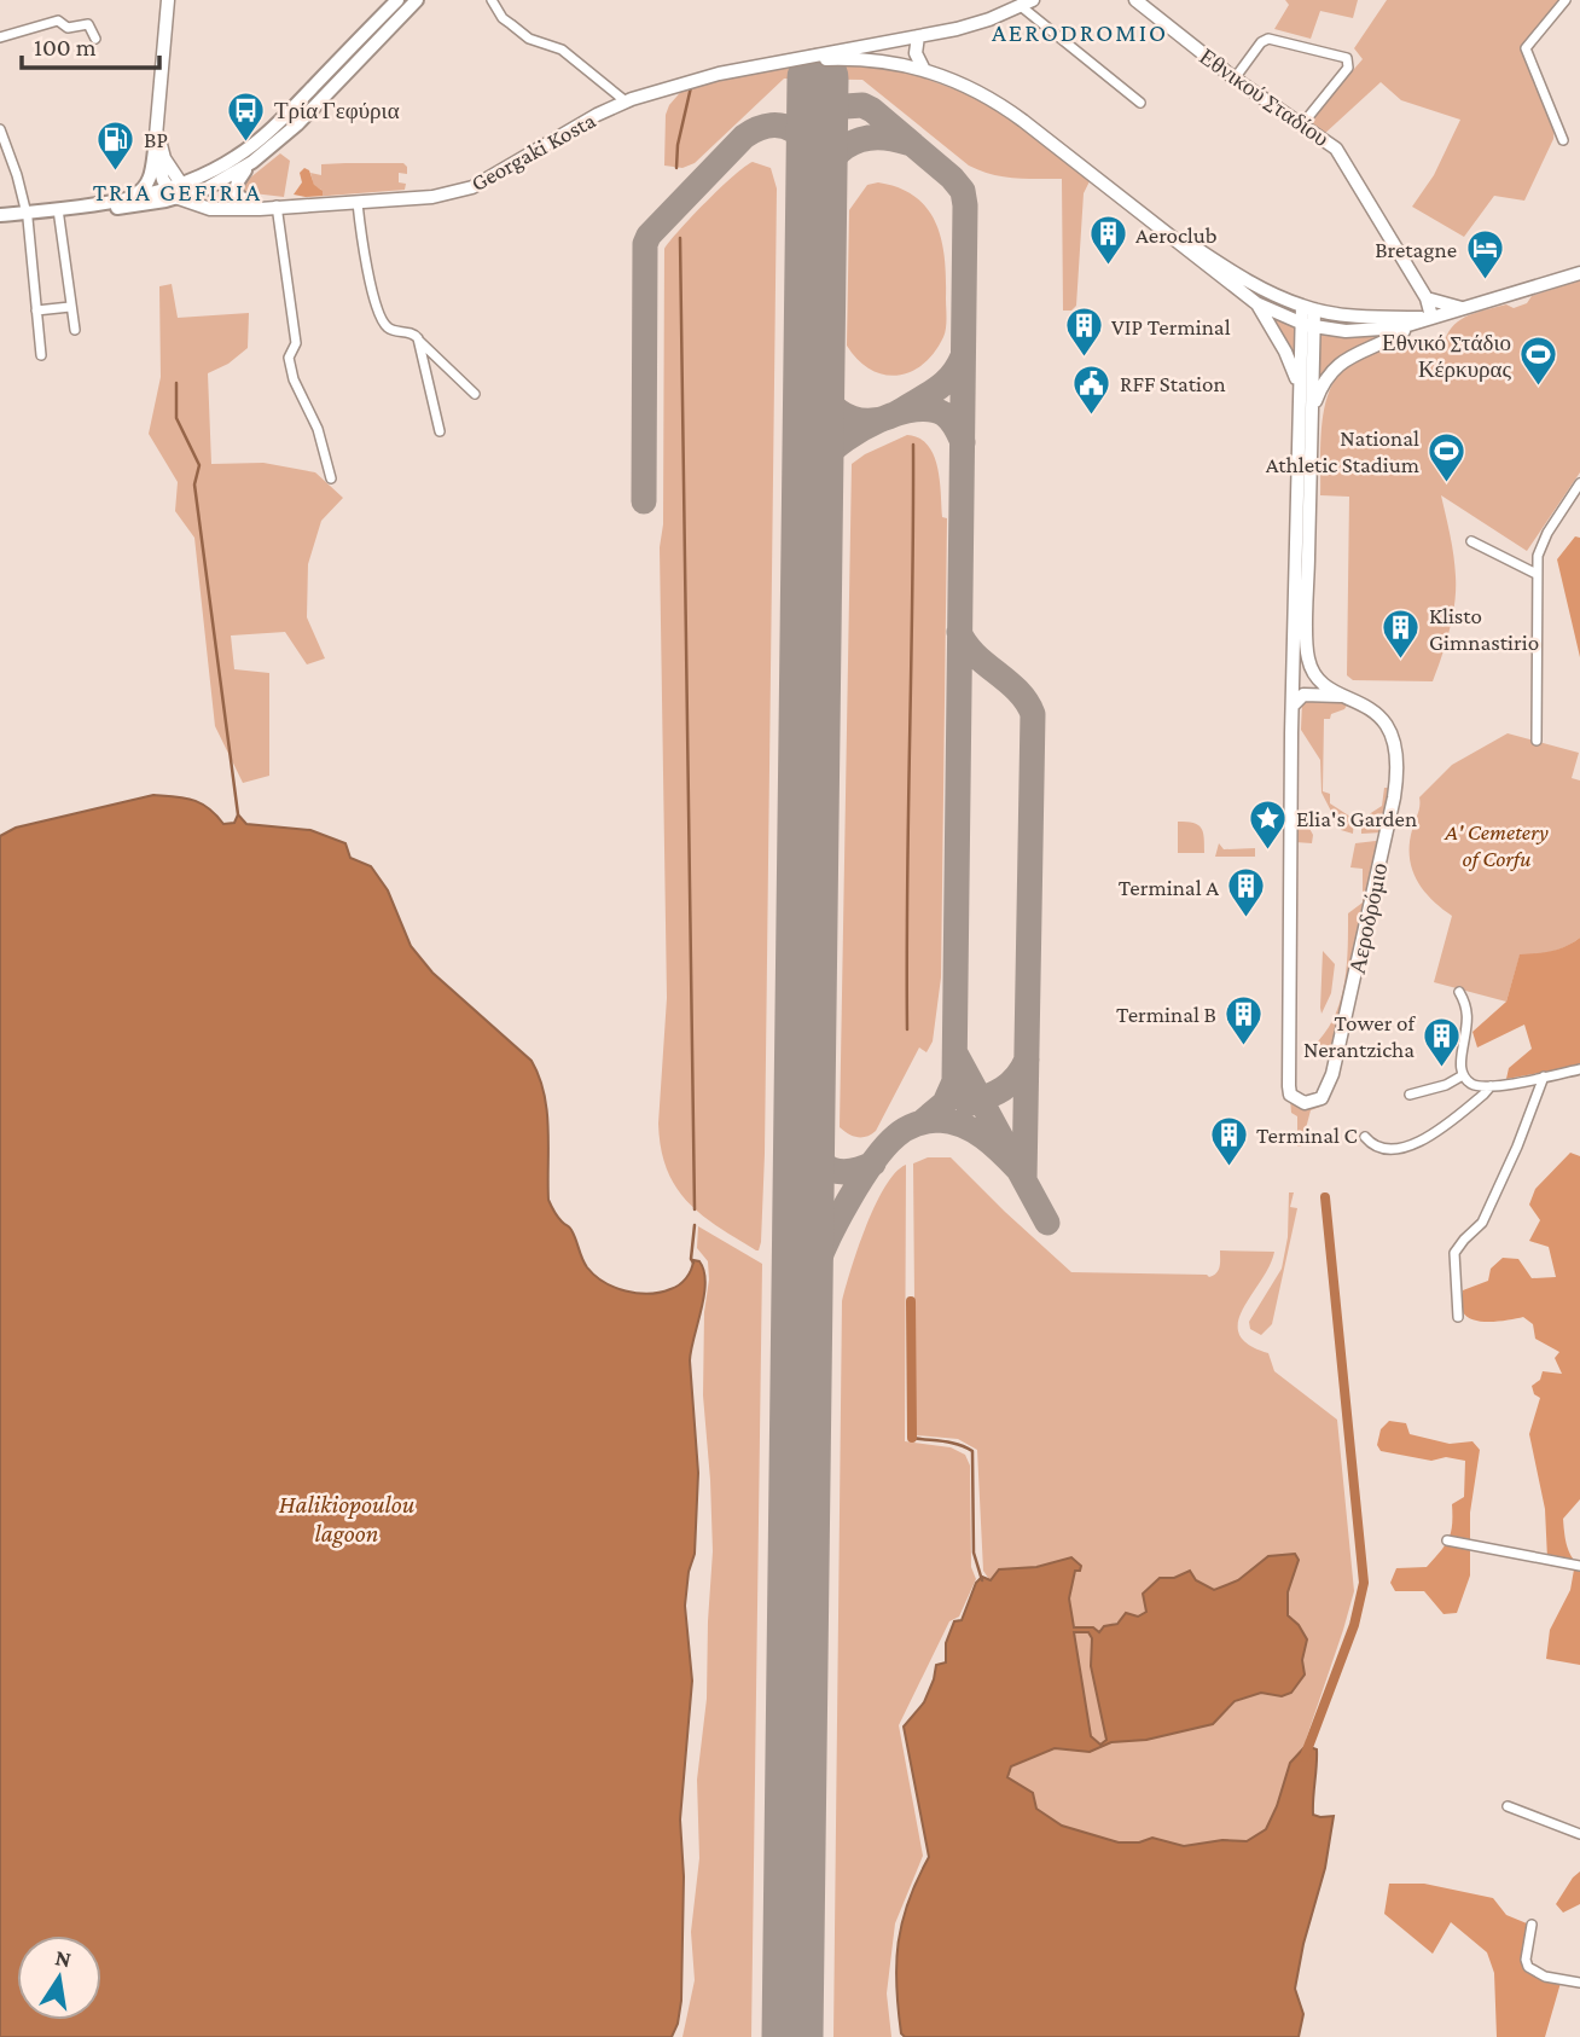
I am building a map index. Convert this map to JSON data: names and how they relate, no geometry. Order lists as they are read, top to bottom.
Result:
{
  "streets": {
    "main road": ["Εθνικού Σταδίου", "Georgaki Kosta", "Αεροδρόμιο"]
  },
  "districts": ["AERODROMIO", "TRIA GEFIRIA"],
  "water": ["Halikiopoulou lagoon"],
  "parks": ["A' Cemetery of Corfu"],
  "places": {
    "bus stop": ["Τρία Γεφύρια"],
    "fuel station": ["BP"],
    "building": [
      "Aeroclub",
      "VIP Terminal",
      "Klisto Gimnastirio",
      "Terminal A",
      "Terminal B",
      "Tower of Nerantzicha",
      "Terminal C"
    ],
    "hotel": ["Bretagne"],
    "sports": ["Εθνικό Στάδιο Κέρκυρας", "National Athletic Stadium"],
    "public building": ["RFF Station"],
    "place": ["Elia's Garden"]
  },
  "scale_bar": "100 m",
  "north": "top"
}
